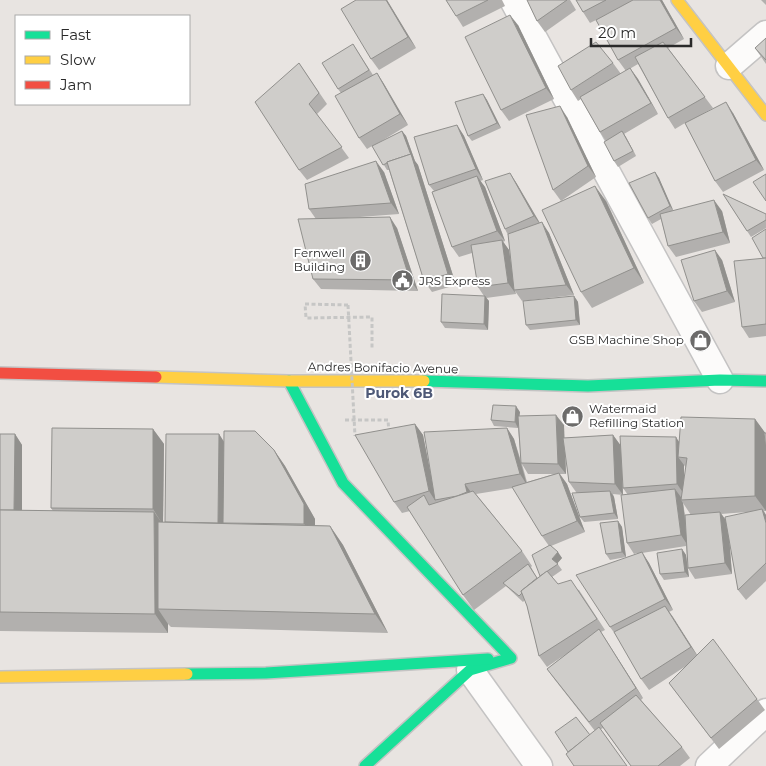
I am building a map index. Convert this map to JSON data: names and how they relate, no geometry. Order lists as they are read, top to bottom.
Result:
{
  "streets": {
    "main road": ["Andres Bonifacio Avenue"]
  },
  "districts": ["Purok 6B"],
  "places": {
    "building": ["Fernwell Building"],
    "public building": ["JRS Express"],
    "shop": ["GSB Machine Shop", "Watermaid Refilling Station"]
  },
  "legend": ["Fast", "Slow", "Jam"],
  "scale_bar": "20 m"
}
